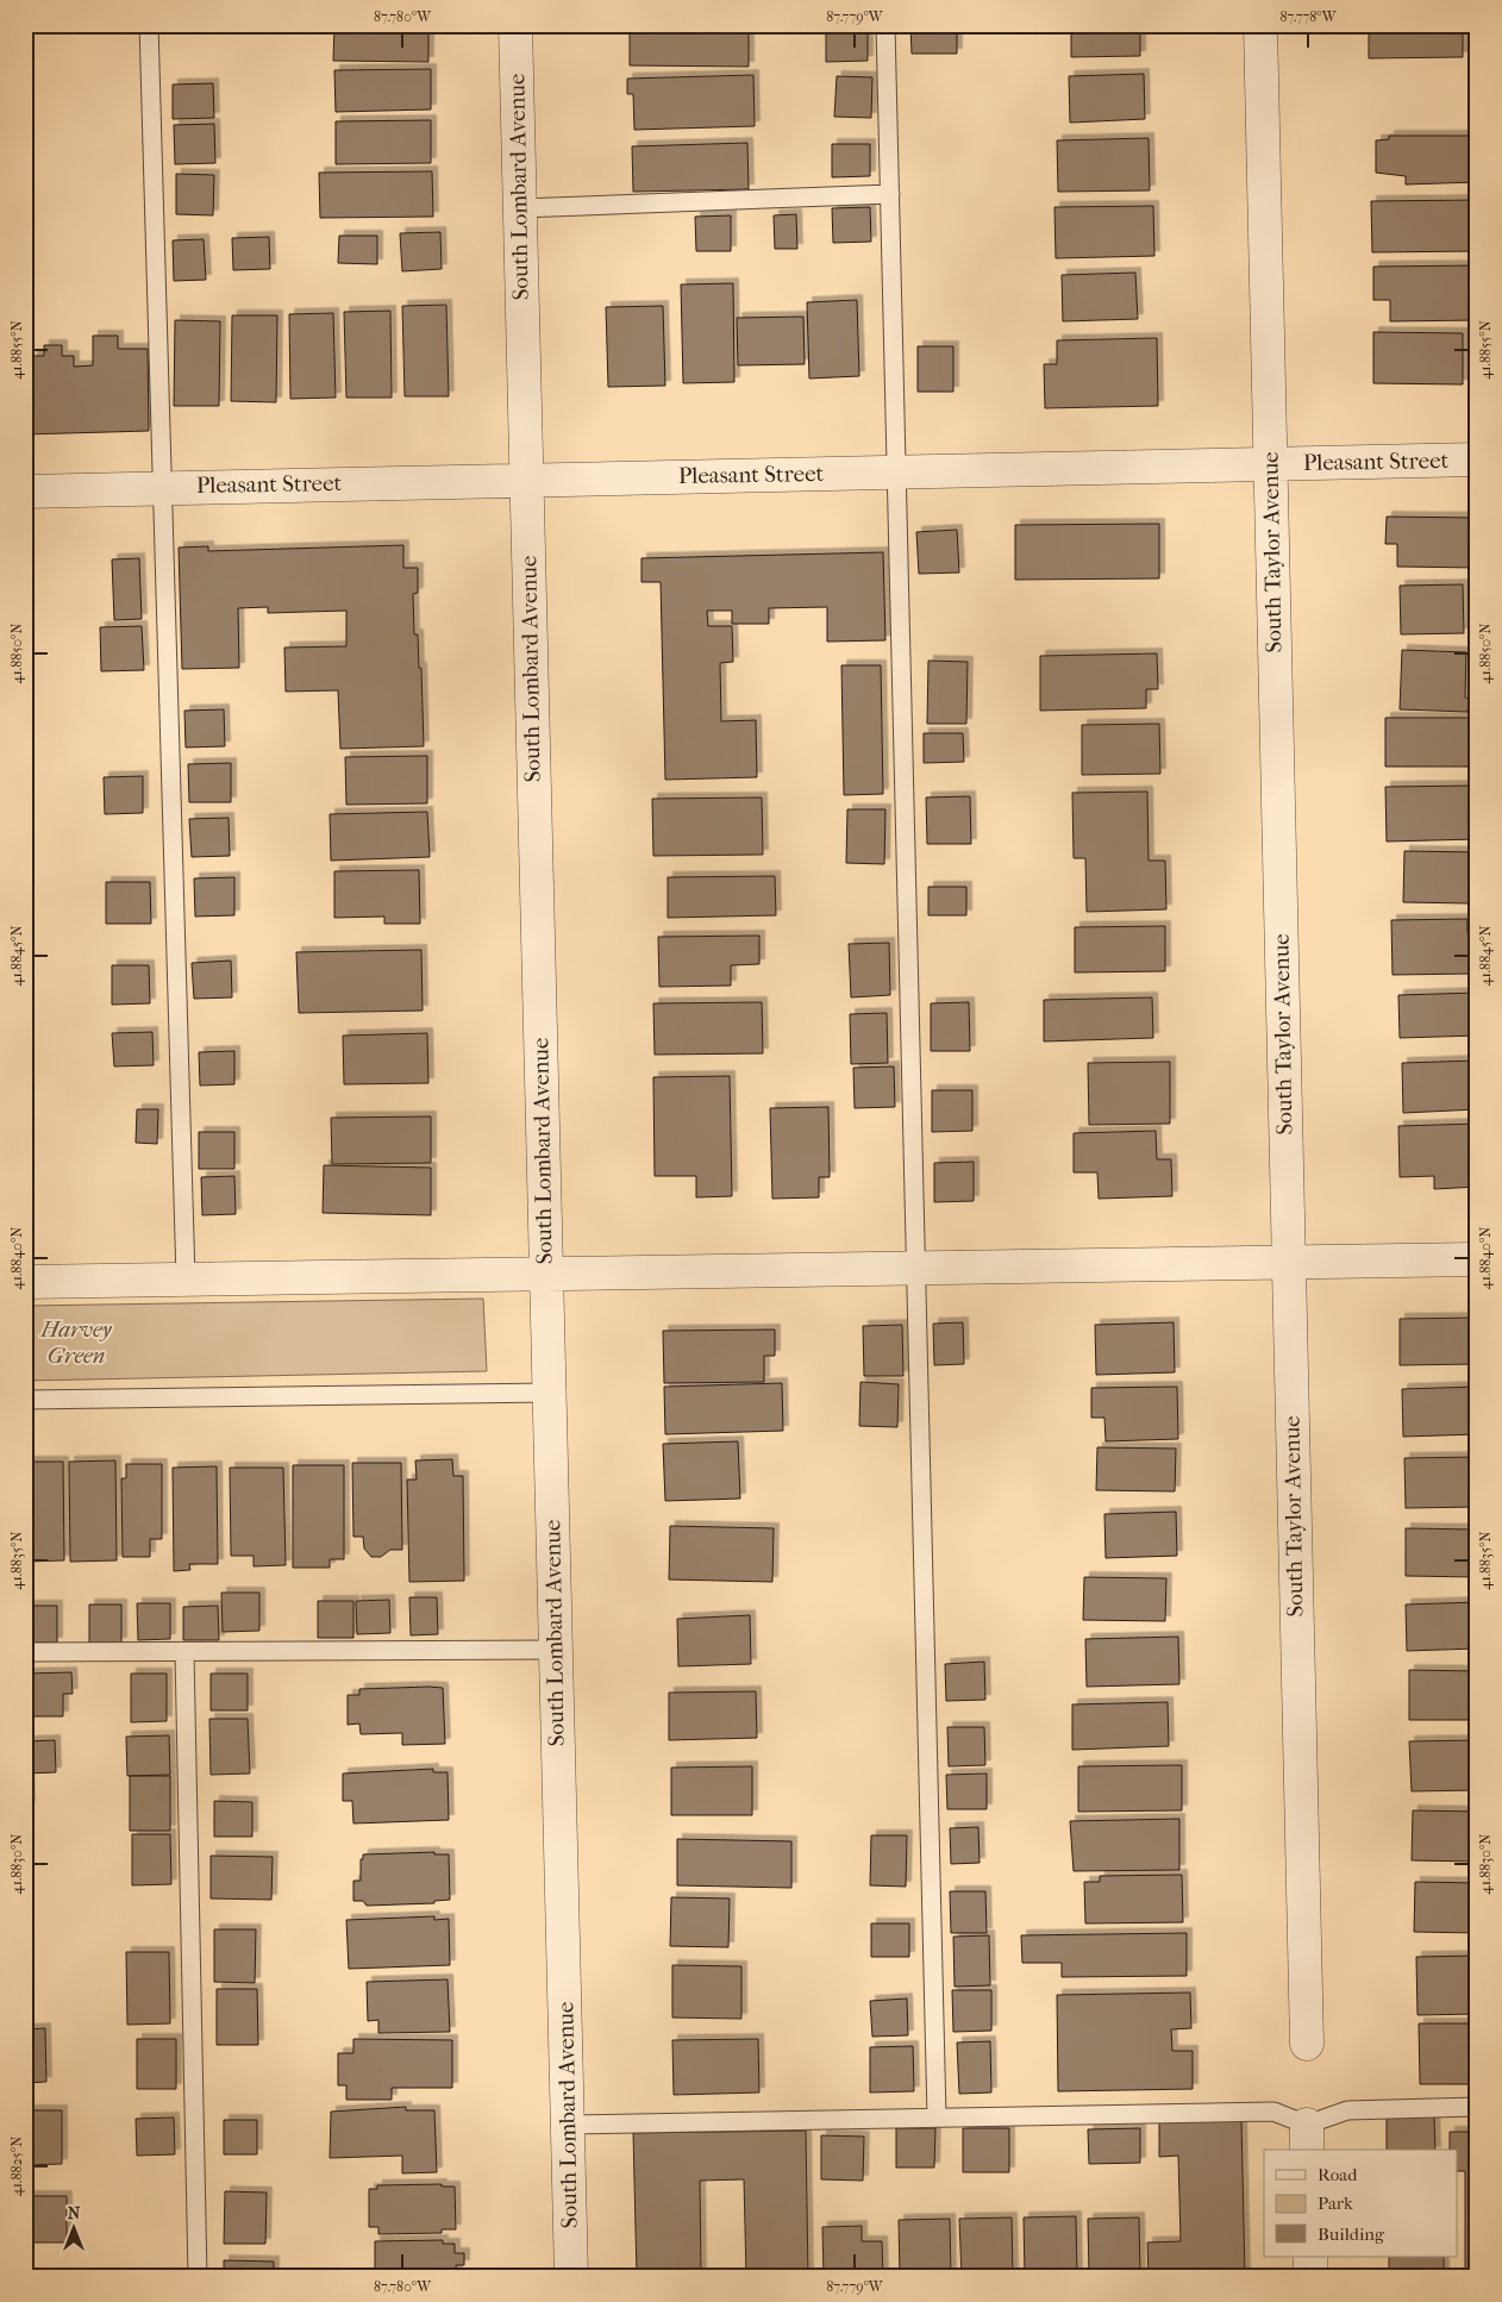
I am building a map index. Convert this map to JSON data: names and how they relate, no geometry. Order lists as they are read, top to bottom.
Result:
{
  "streets": {
    "street": ["South Lombard Avenue", "Pleasant Street", "South Taylor Avenue"]
  },
  "crossings": [
    ["South Lombard Avenue", "Pleasant Street"],
    ["Pleasant Street", "South Taylor Avenue"]
  ],
  "parks": ["Harvey Green"],
  "legend": ["Road", "Park", "Building"],
  "north": "top",
  "coordinates": [
    "87.780°W",
    "87.779°W",
    "87.778°W",
    "41.8855°N",
    "41.8850°N",
    "41.8845°N",
    "41.8840°N",
    "41.8835°N",
    "41.8830°N",
    "41.8825°N"
  ]
}
